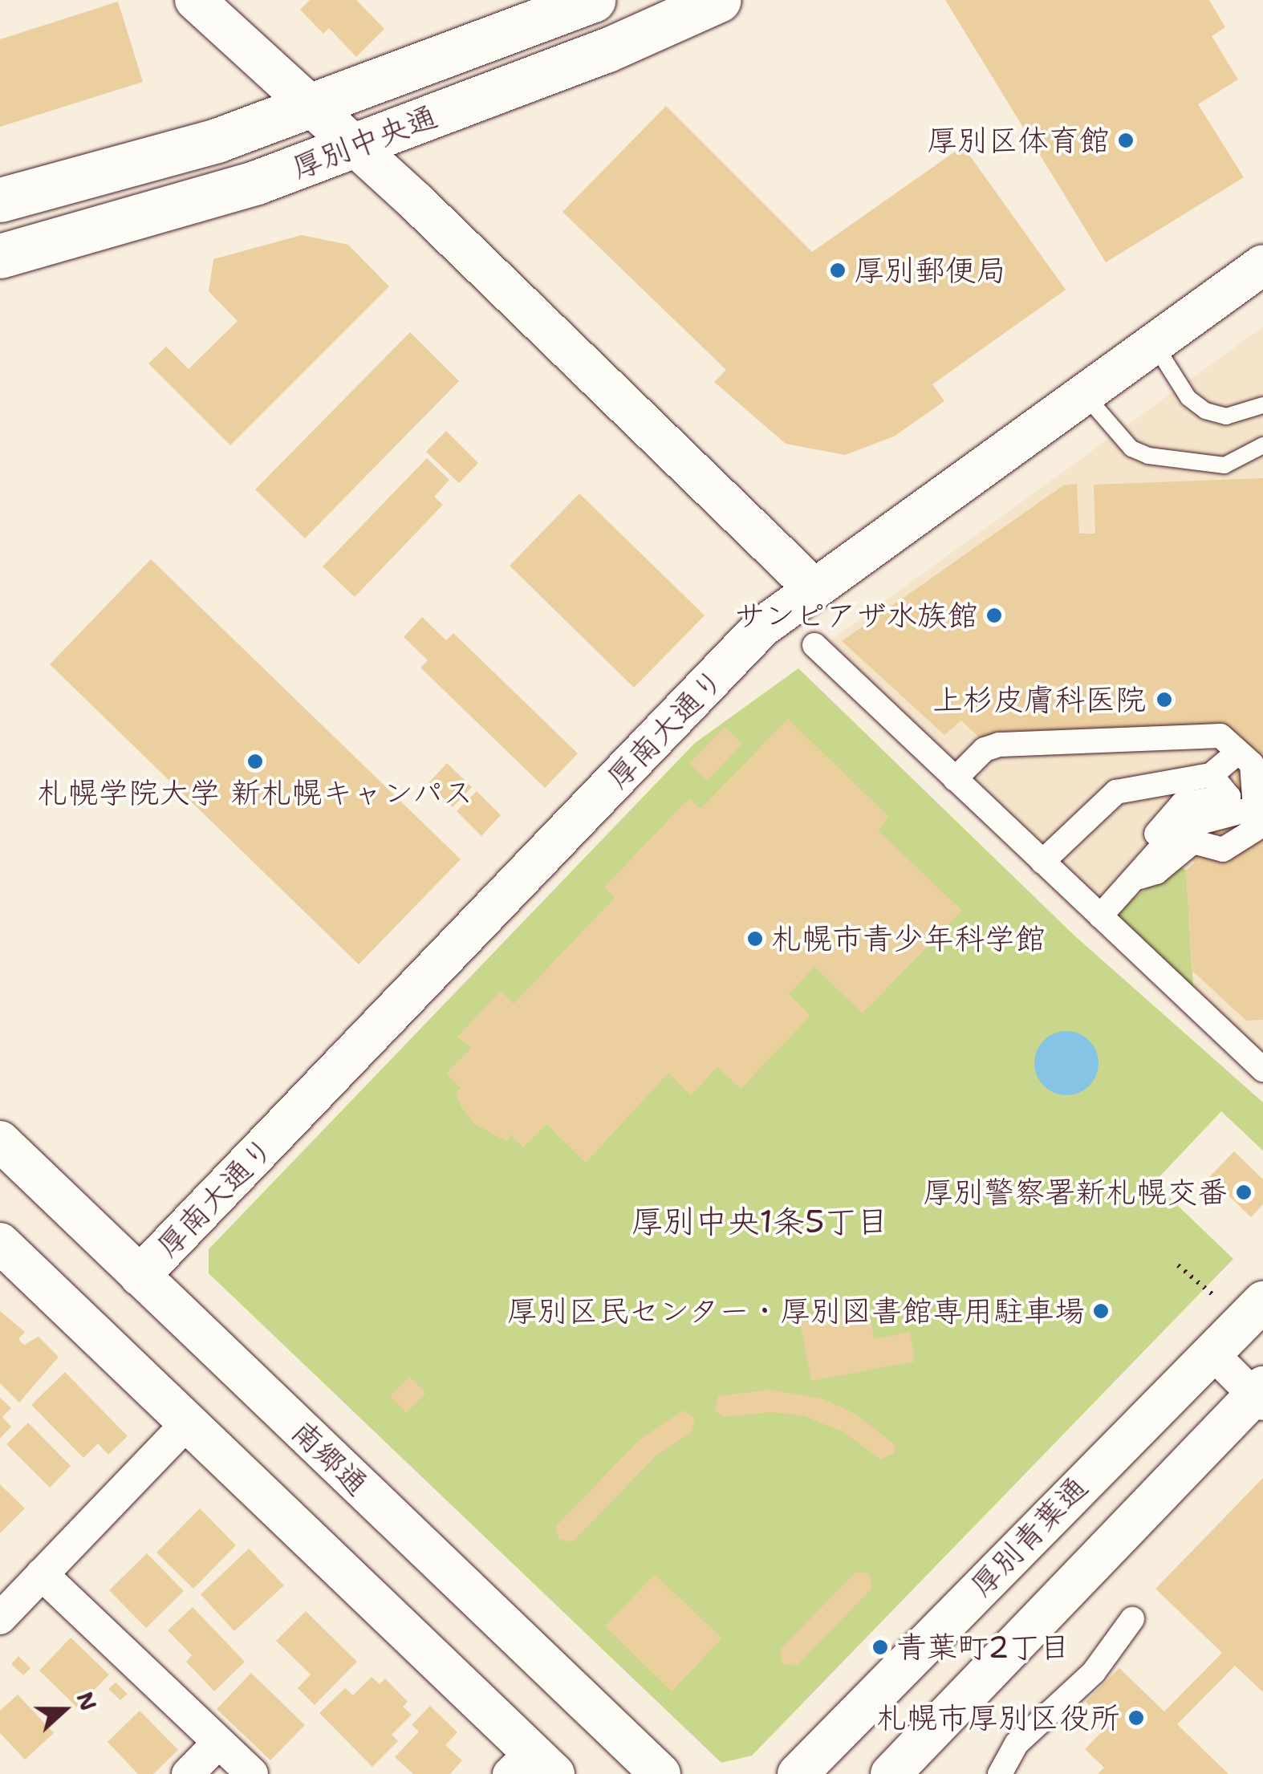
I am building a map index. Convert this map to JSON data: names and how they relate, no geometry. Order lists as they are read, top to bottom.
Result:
{
  "streets": {
    "main road": ["厚別中央通"],
    "street": ["厚南大通り", "南郷通", "厚別青葉通"]
  },
  "crossings": [
    ["厚南大通り", "南郷通"]
  ],
  "districts": ["厚別中央1条5丁目"],
  "places": [
    "厚別区体育館",
    "厚別郵便局",
    "サンピアザ水族館",
    "上杉皮膚科医院",
    "札幌学院大学 新札幌キャンパス",
    "札幌市青少年科学館",
    "厚別警察署新札幌交番",
    "厚別区民センター・厚別図書館専用駐車場",
    "青葉町2丁目",
    "札幌市厚別区役所"
  ],
  "north": "right"
}
